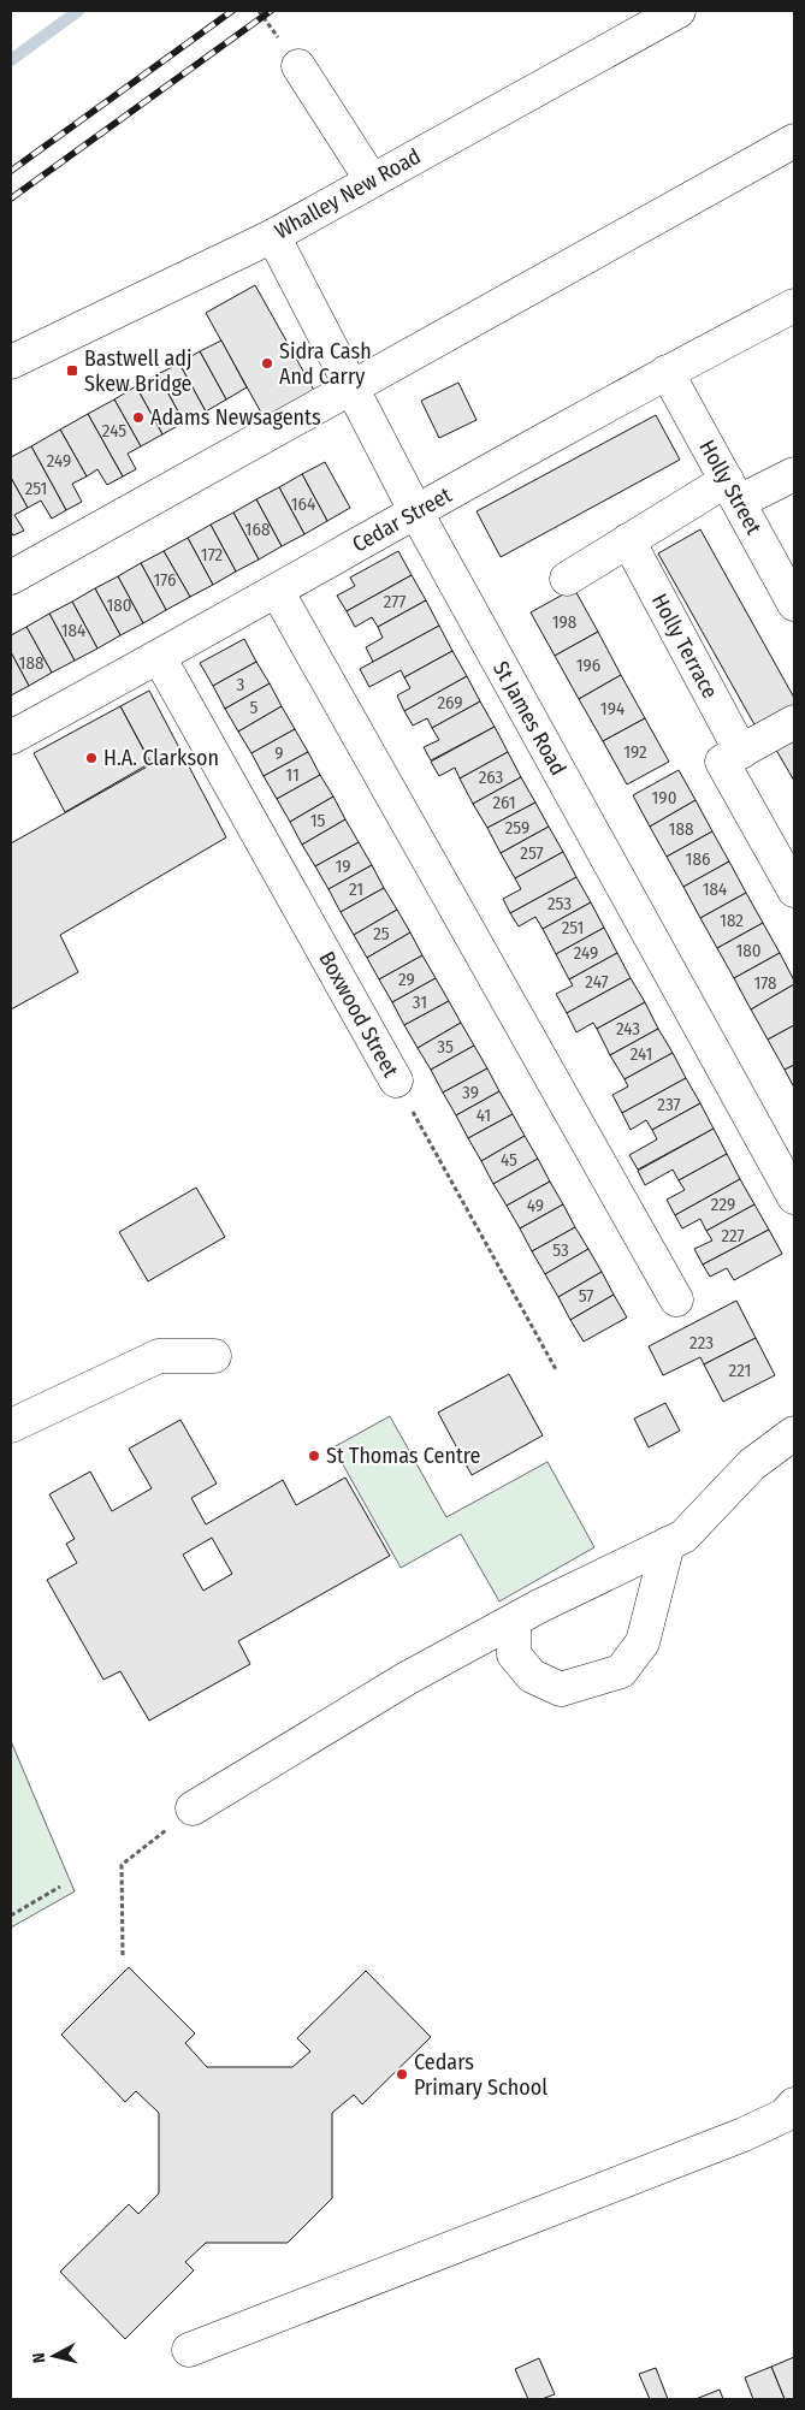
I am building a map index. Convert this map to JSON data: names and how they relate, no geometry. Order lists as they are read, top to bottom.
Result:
{
  "streets": {
    "main road": [
      "Whalley New Road",
      "Holly Street",
      "Cedar Street",
      "Holly Terrace",
      "St James Road",
      "Boxwood Street"
    ]
  },
  "crossings": [
    ["Whalley New Road", "St James Road"],
    ["Holly Street", "Cedar Street"],
    ["Cedar Street", "St James Road"],
    ["Cedar Street", "Boxwood Street"]
  ],
  "places": {
    "other": [
      "Sidra Cash And Carry",
      "Adams Newsagents",
      "H.A. Clarkson",
      "St Thomas Centre",
      "Cedars Primary School"
    ],
    "transit": ["Bastwell adj Skew Bridge"]
  },
  "house_numbers": [
    "245",
    "249",
    "251",
    "164",
    "168",
    "172",
    "176",
    "277",
    "180",
    "198",
    "184",
    "188",
    "196",
    "3",
    "269",
    "5",
    "194",
    "192",
    "9",
    "11",
    "263",
    "190",
    "261",
    "15",
    "259",
    "188",
    "257",
    "186",
    "19",
    "21",
    "184",
    "253",
    "182",
    "251",
    "25",
    "180",
    "249",
    "29",
    "247",
    "178",
    "31",
    "243",
    "35",
    "241",
    "39",
    "237",
    "41",
    "45",
    "229",
    "49",
    "227",
    "53",
    "57",
    "223",
    "221"
  ],
  "north": "left"
}
